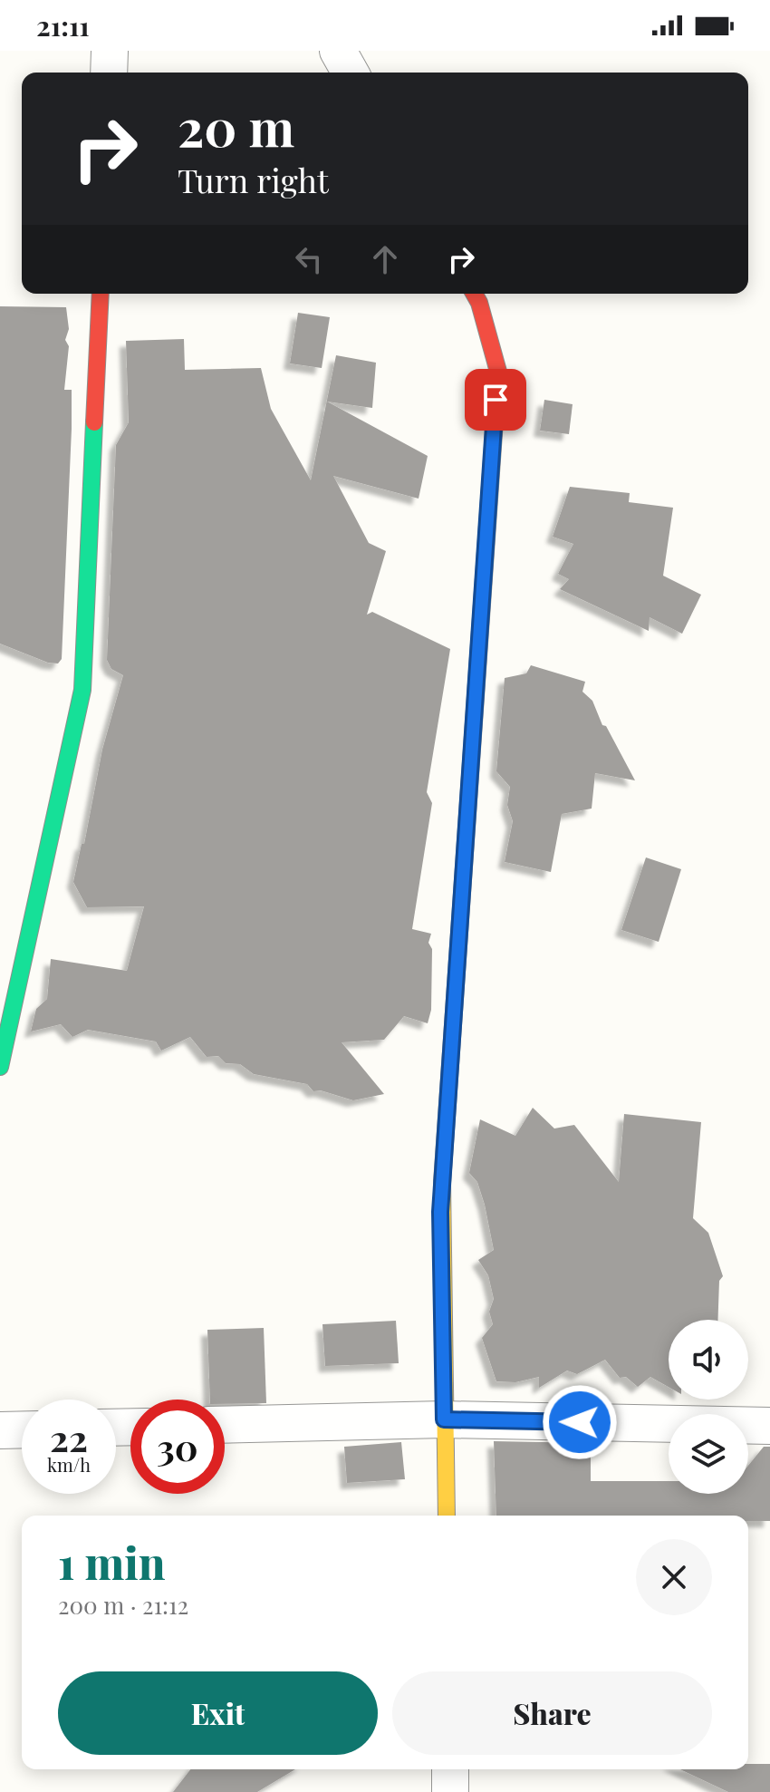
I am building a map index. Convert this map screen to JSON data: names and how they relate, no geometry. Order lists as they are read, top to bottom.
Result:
{
  "page": {
    "status": "21:11",
    "turn": ["20 m", "Turn right"],
    "speed": "22 km/h",
    "limit": "30",
    "heading": ["1 min", "200 m · 21:12"],
    "buttons": ["Exit", "Share"]
  }
}
